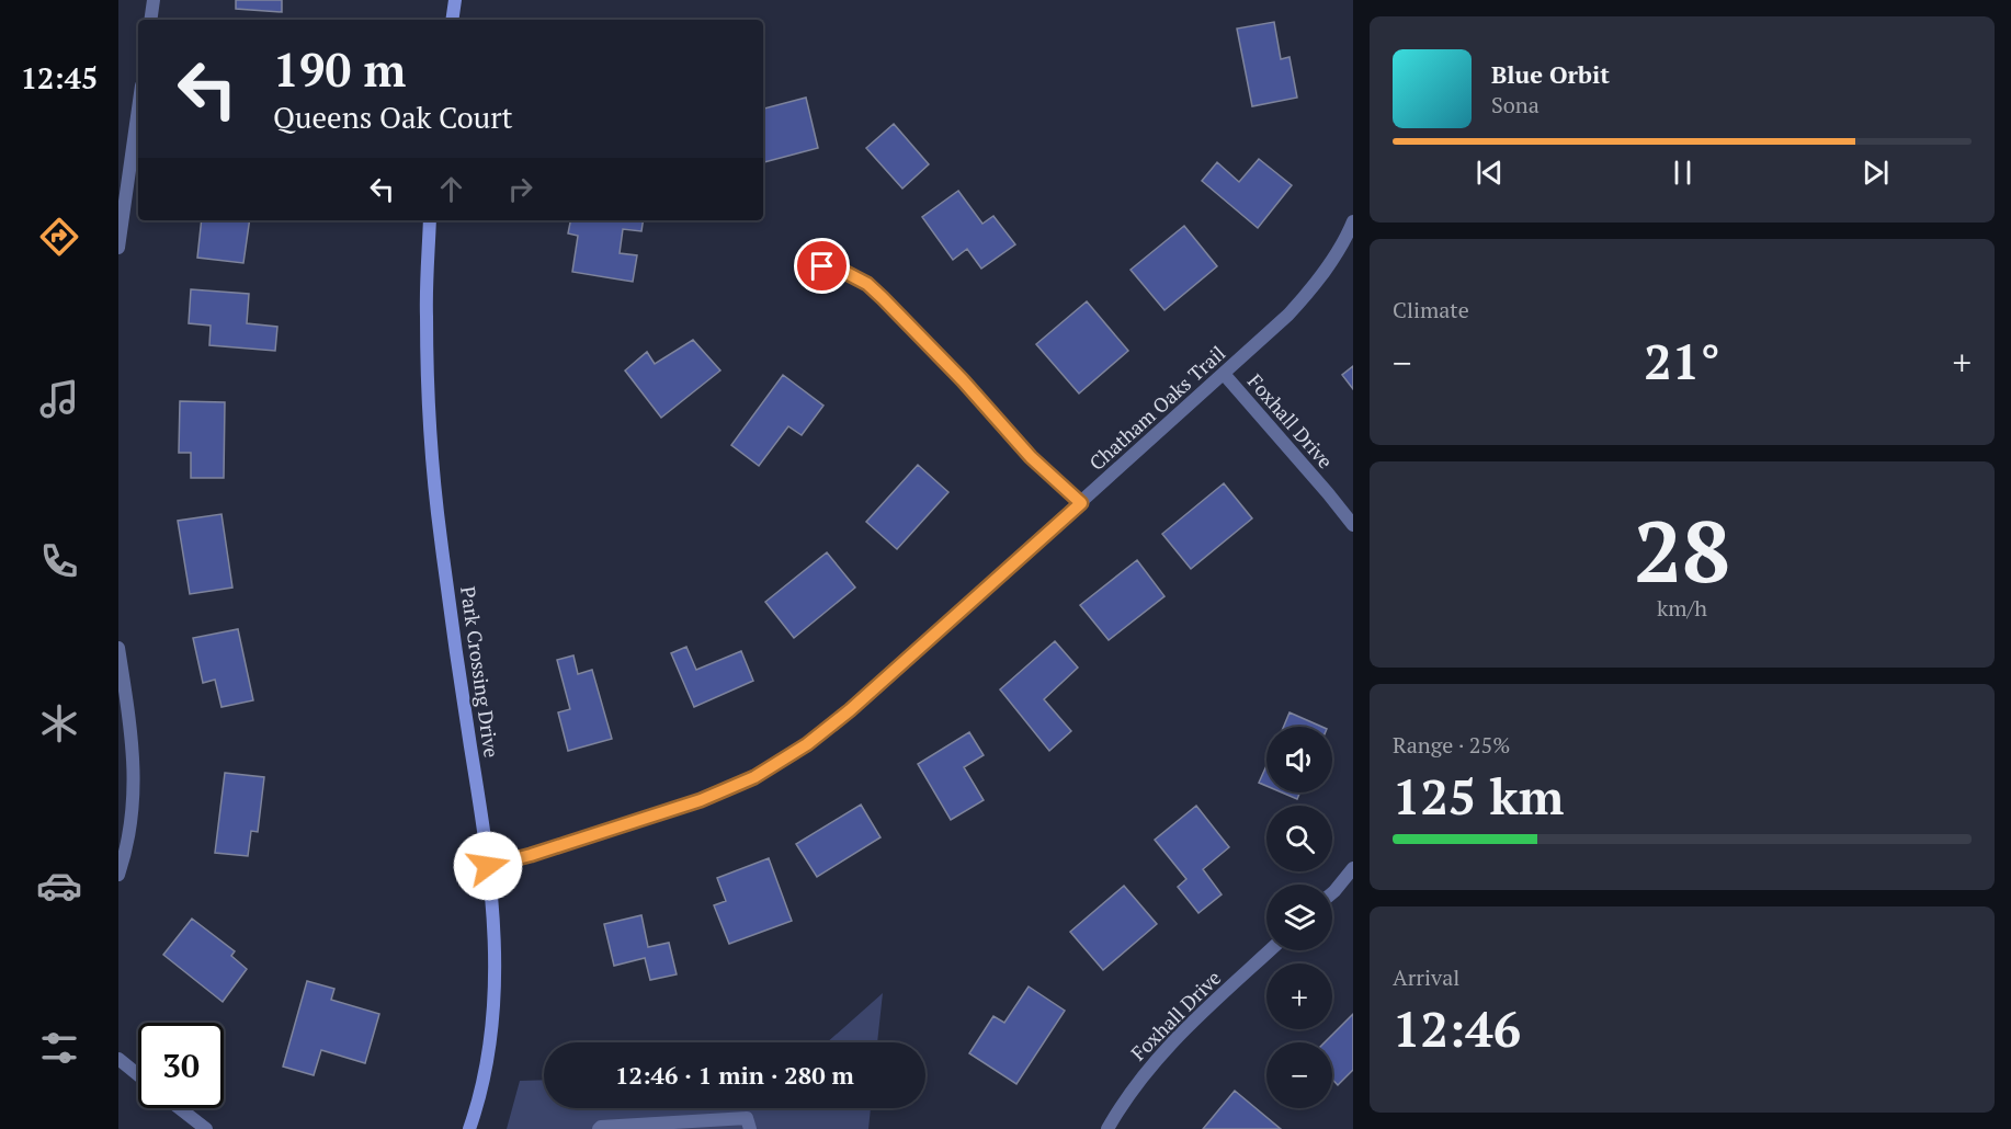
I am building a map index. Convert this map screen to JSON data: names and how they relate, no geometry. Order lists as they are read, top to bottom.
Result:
{
  "streets": {
    "street": ["Chatham Oaks Trail", "Foxhall Drive", "Park Crossing Drive"]
  },
  "crossings": [
    ["Chatham Oaks Trail", "Foxhall Drive"],
    ["Chatham Oaks Trail", "Park Crossing Drive"]
  ],
  "page": {
    "tabs": "12:45",
    "turn": ["190 m", "Queens Oak Court"],
    "song": ["Blue Orbit", "Sona"],
    "tile": [
      "Climate",
      ["28", "km/h"],
      ["Range · 25%", "125 km"],
      ["Arrival", "12:46"]
    ],
    "heat": ["−", "21°", "+"],
    "map_buttons": ["+", "−"],
    "limit": "30",
    "trip": "12:46 · 1 min · 280 m"
  }
}
